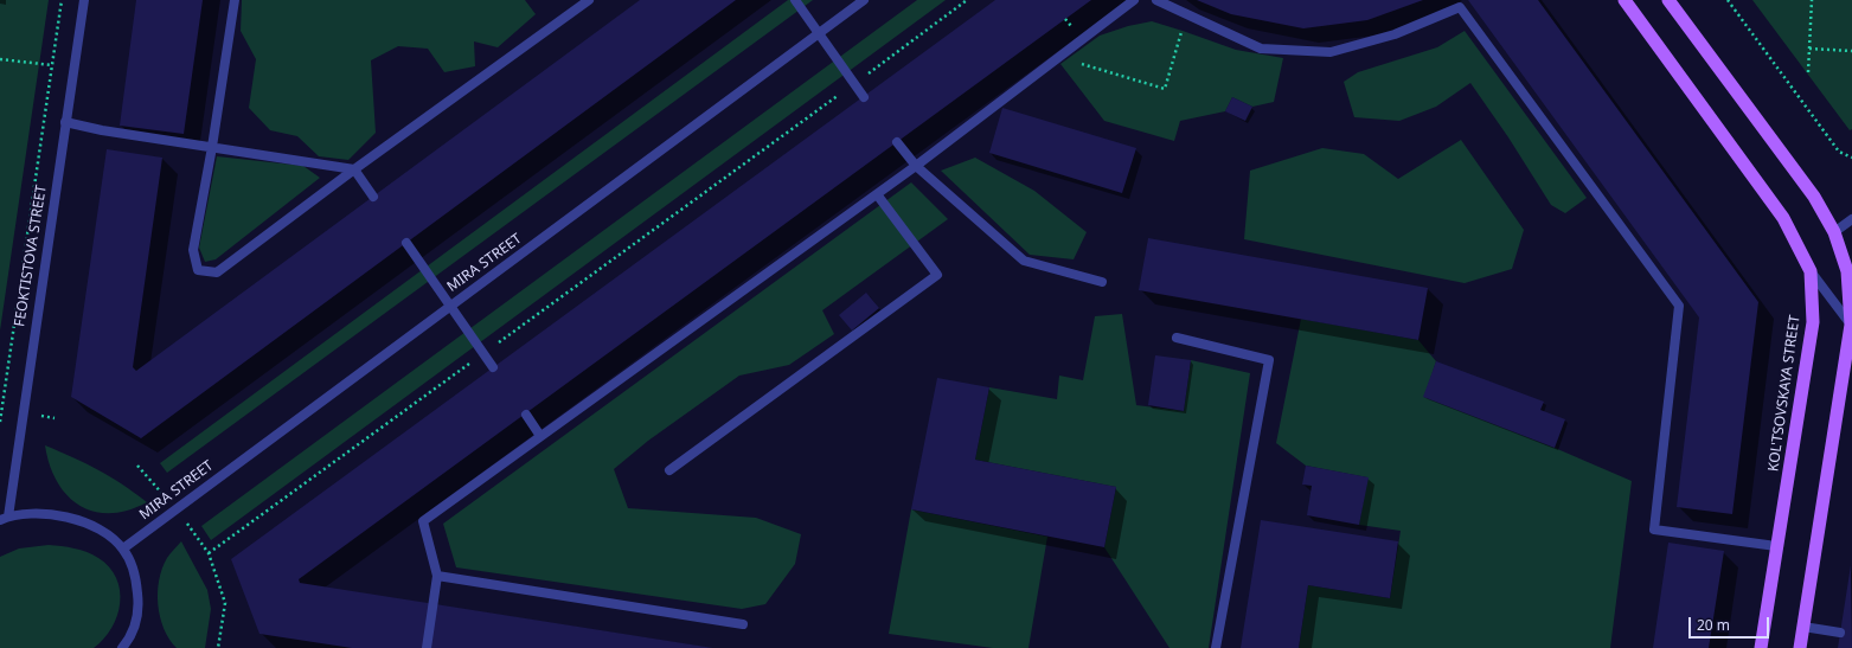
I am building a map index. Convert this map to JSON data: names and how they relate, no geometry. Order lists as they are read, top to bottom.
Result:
{
  "streets": {
    "main road": ["KOL'TSOVSKAYA STREET"],
    "street": ["FEOKTISTOVA STREET", "MIRA STREET"]
  },
  "scale_bar": "20 m"
}
